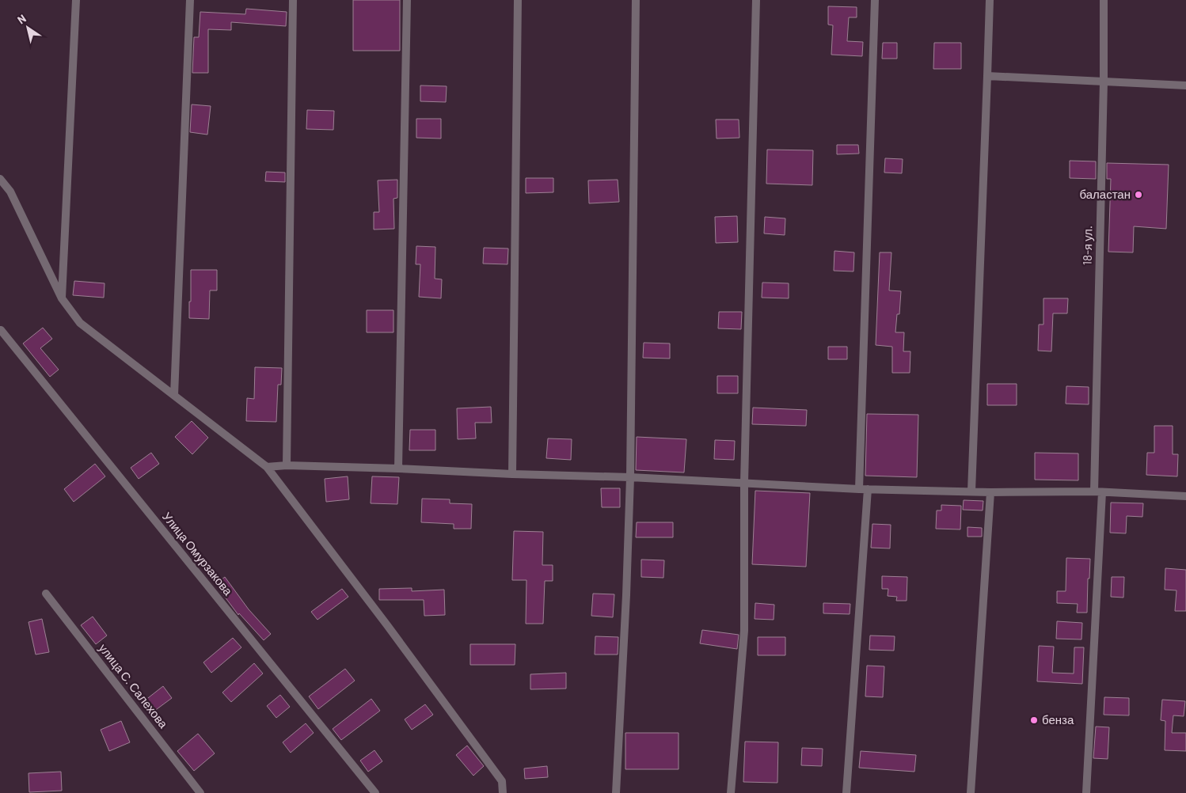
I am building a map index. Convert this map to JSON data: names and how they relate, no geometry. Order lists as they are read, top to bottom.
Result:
{
  "streets": {
    "street": ["18-я ул.", "Улица Омурзакова", "улица С. Салехова"]
  },
  "places": ["баластан", "бенза"],
  "north": "top left"
}
